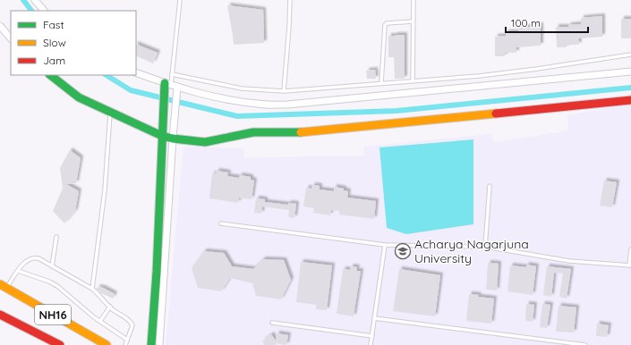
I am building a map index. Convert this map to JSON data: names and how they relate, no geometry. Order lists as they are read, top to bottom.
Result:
{
  "streets": {
    "main road": ["NH16"]
  },
  "places": {
    "school or university": ["Acharya Nagarjuna University"]
  },
  "legend": ["Fast", "Slow", "Jam"],
  "scale_bar": "100 m"
}
